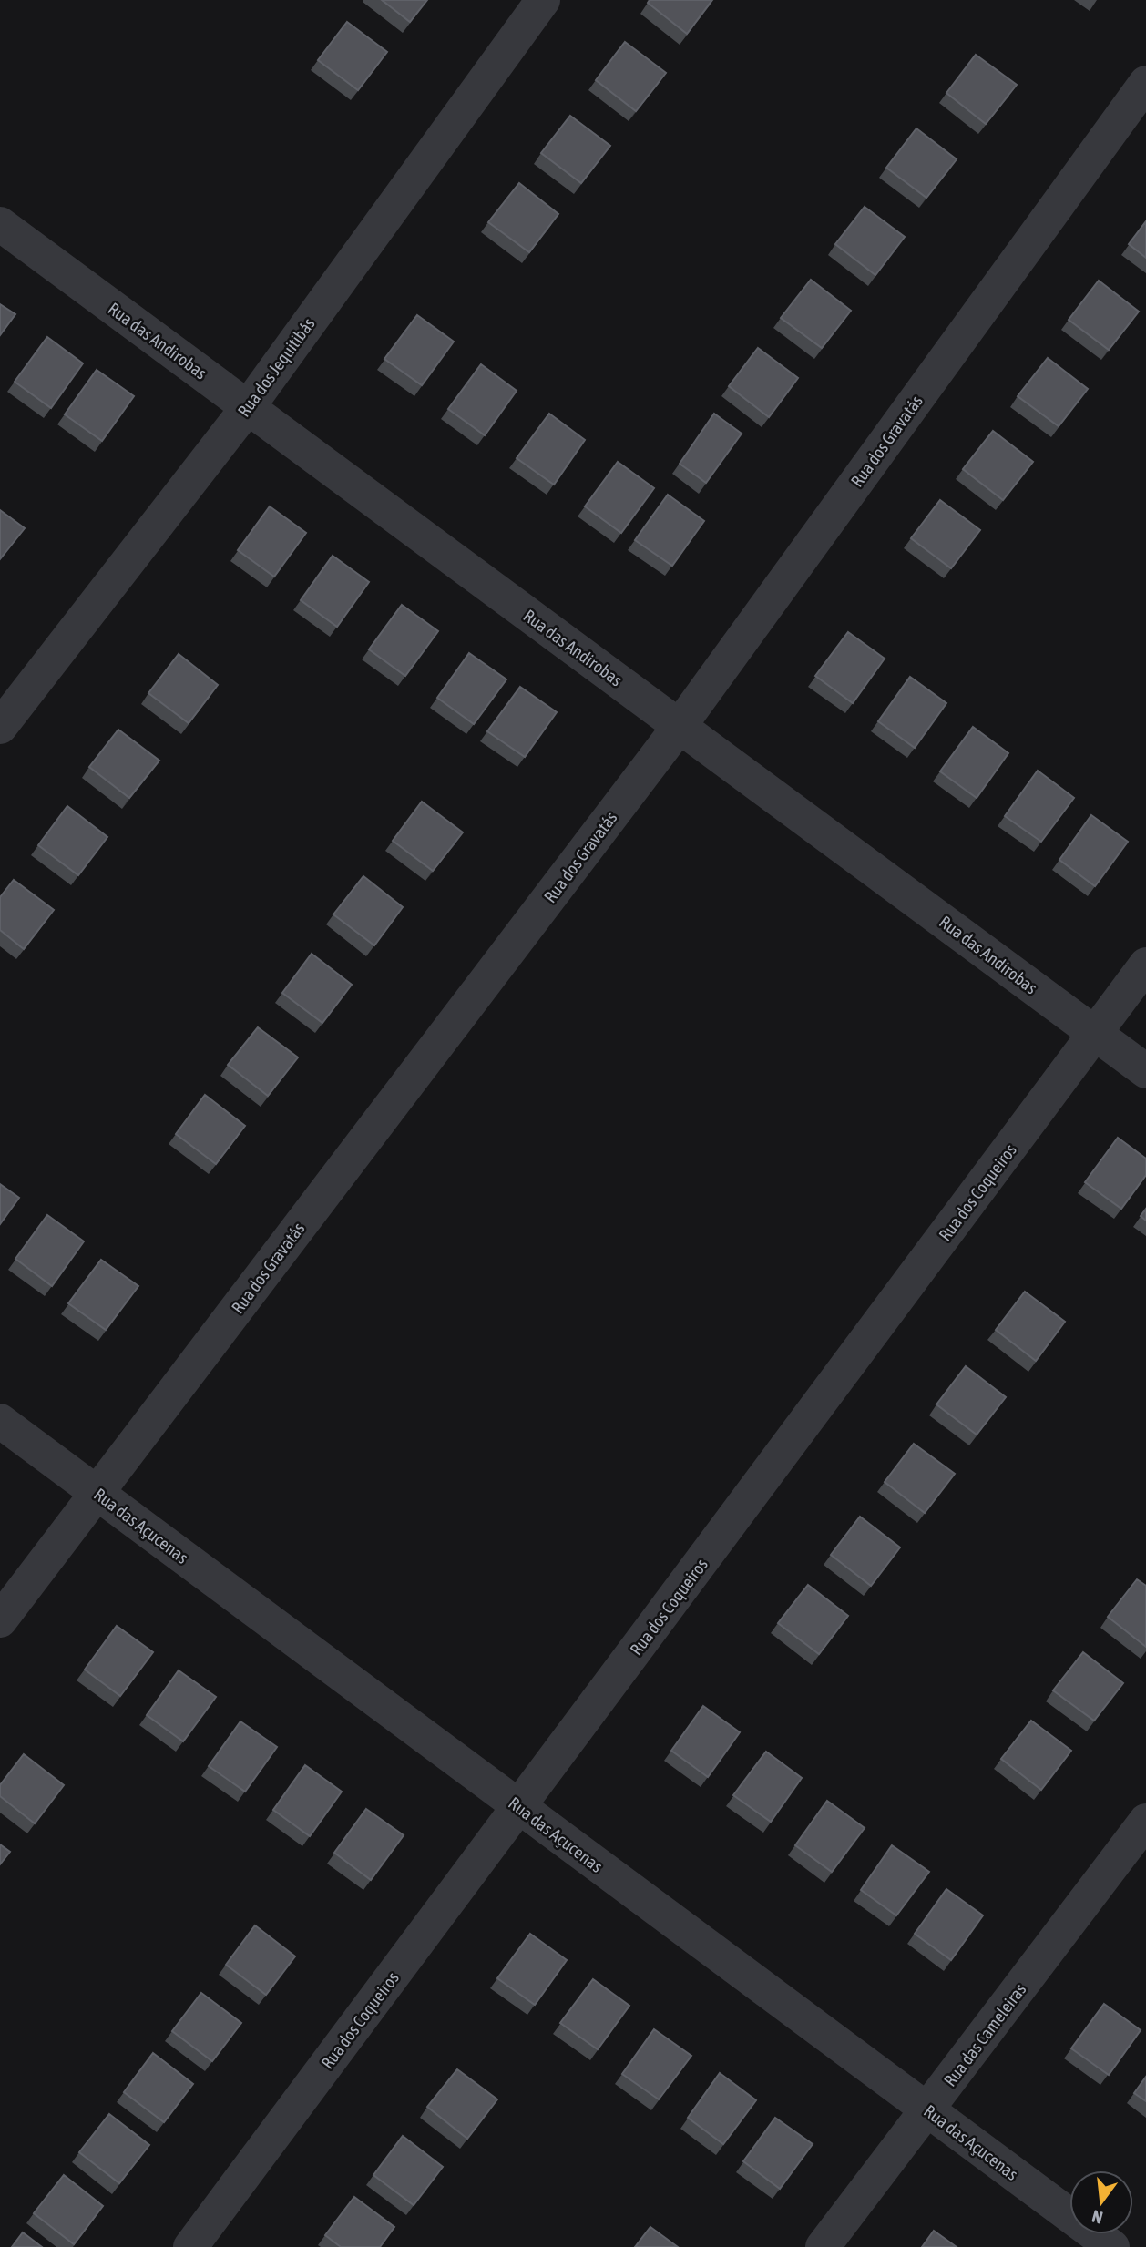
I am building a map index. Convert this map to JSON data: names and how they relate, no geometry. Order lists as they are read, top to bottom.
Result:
{
  "streets": {
    "street": [
      "Rua das Andirobas",
      "Rua dos Jequitibás",
      "Rua dos Gravatás",
      "Rua dos Coqueiros",
      "Rua das Açucenas",
      "Rua das Cameleiras"
    ]
  },
  "crossings": [
    ["Rua das Andirobas", "Rua dos Jequitibás"],
    ["Rua das Andirobas", "Rua dos Gravatás"],
    ["Rua das Andirobas", "Rua dos Coqueiros"],
    ["Rua dos Gravatás", "Rua das Açucenas"],
    ["Rua dos Coqueiros", "Rua das Açucenas"],
    ["Rua das Açucenas", "Rua das Cameleiras"]
  ],
  "north": "bottom"
}
